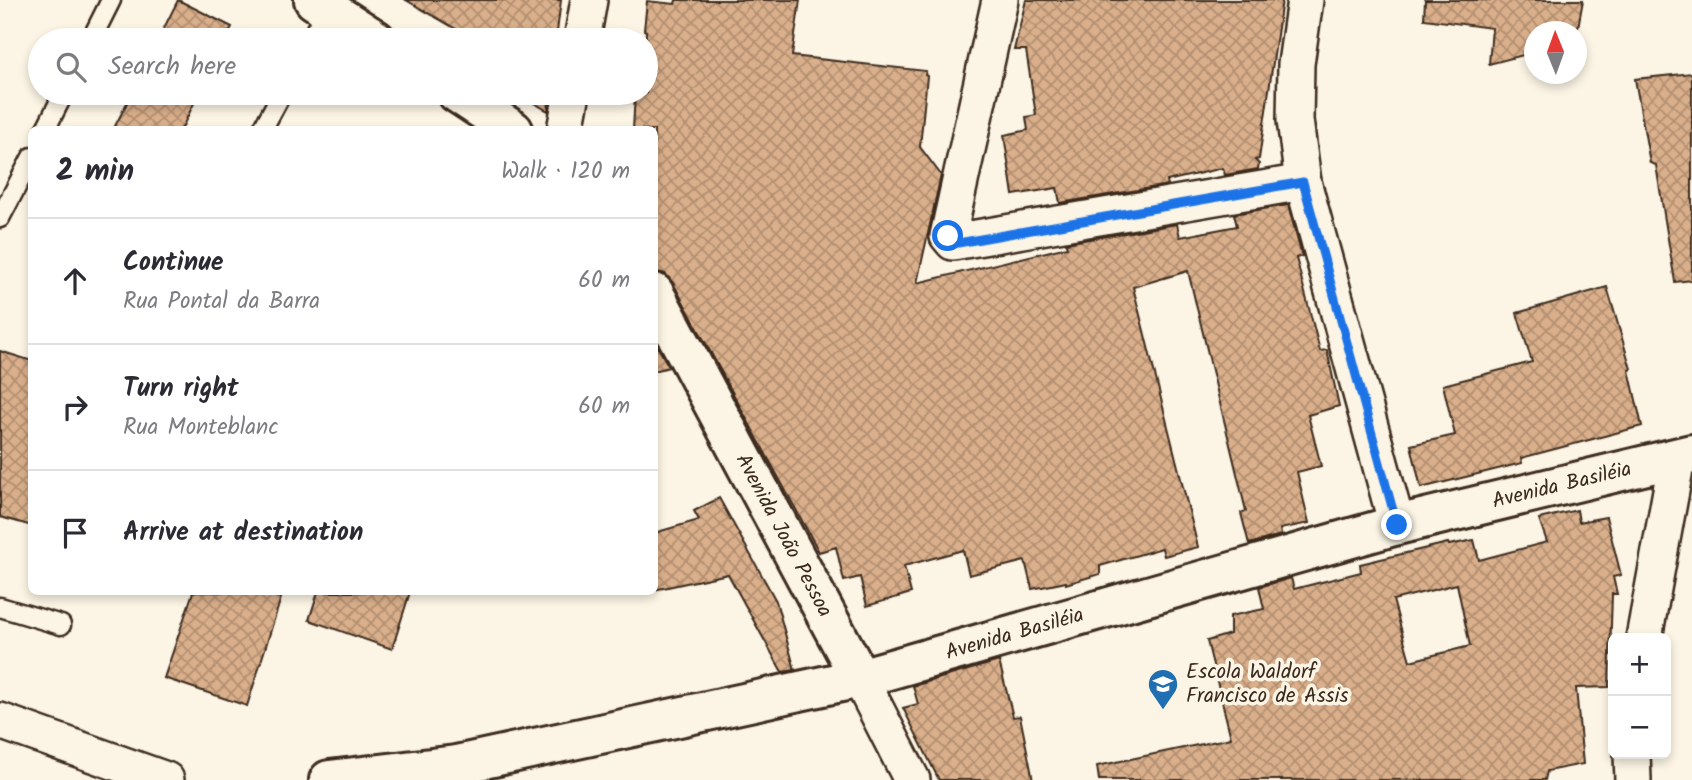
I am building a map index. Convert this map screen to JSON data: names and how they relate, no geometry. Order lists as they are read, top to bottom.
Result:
{
  "streets": {
    "street": ["Avenida Basiléia", "Avenida João Pessoa"]
  },
  "crossings": [
    ["Avenida Basiléia", "Avenida João Pessoa"]
  ],
  "places": {
    "school or university": ["Escola Waldorf Francisco de Assis"]
  },
  "north": "top",
  "page": {
    "search": "Search here",
    "heading": ["2 min", "Walk · 120 m"],
    "list": [
      ["Continue", "Rua Pontal da Barra", "60 m"],
      ["Turn right", "Rua Monteblanc", "60 m"],
      "Arrive at destination"
    ],
    "map_buttons": ["+", "−"]
  }
}
